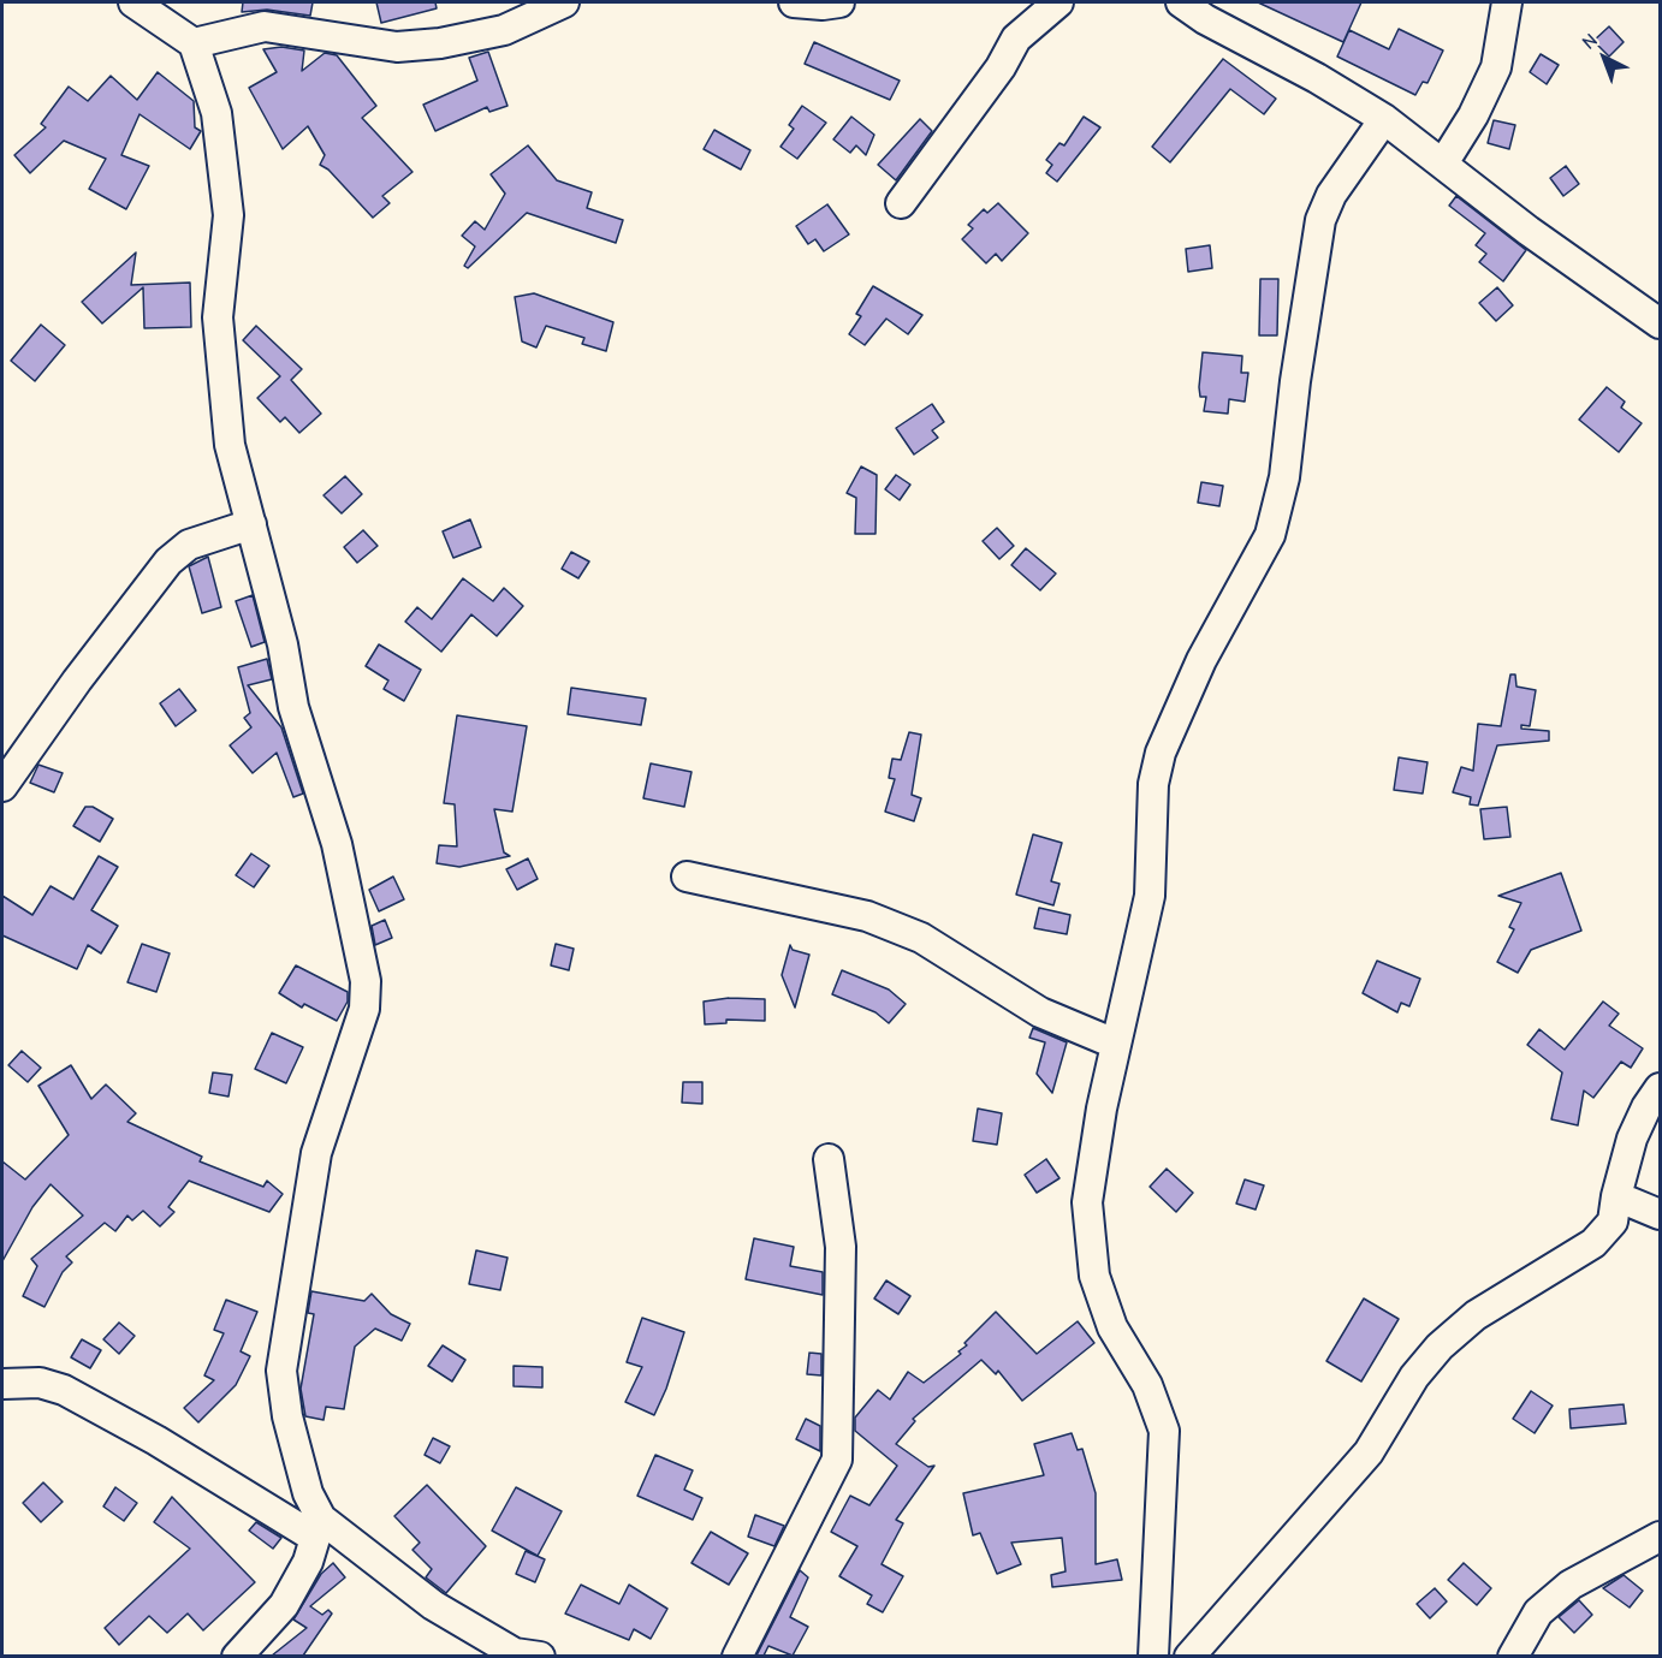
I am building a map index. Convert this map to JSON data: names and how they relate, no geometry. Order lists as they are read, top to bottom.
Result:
{
  "north": "top left"
}
